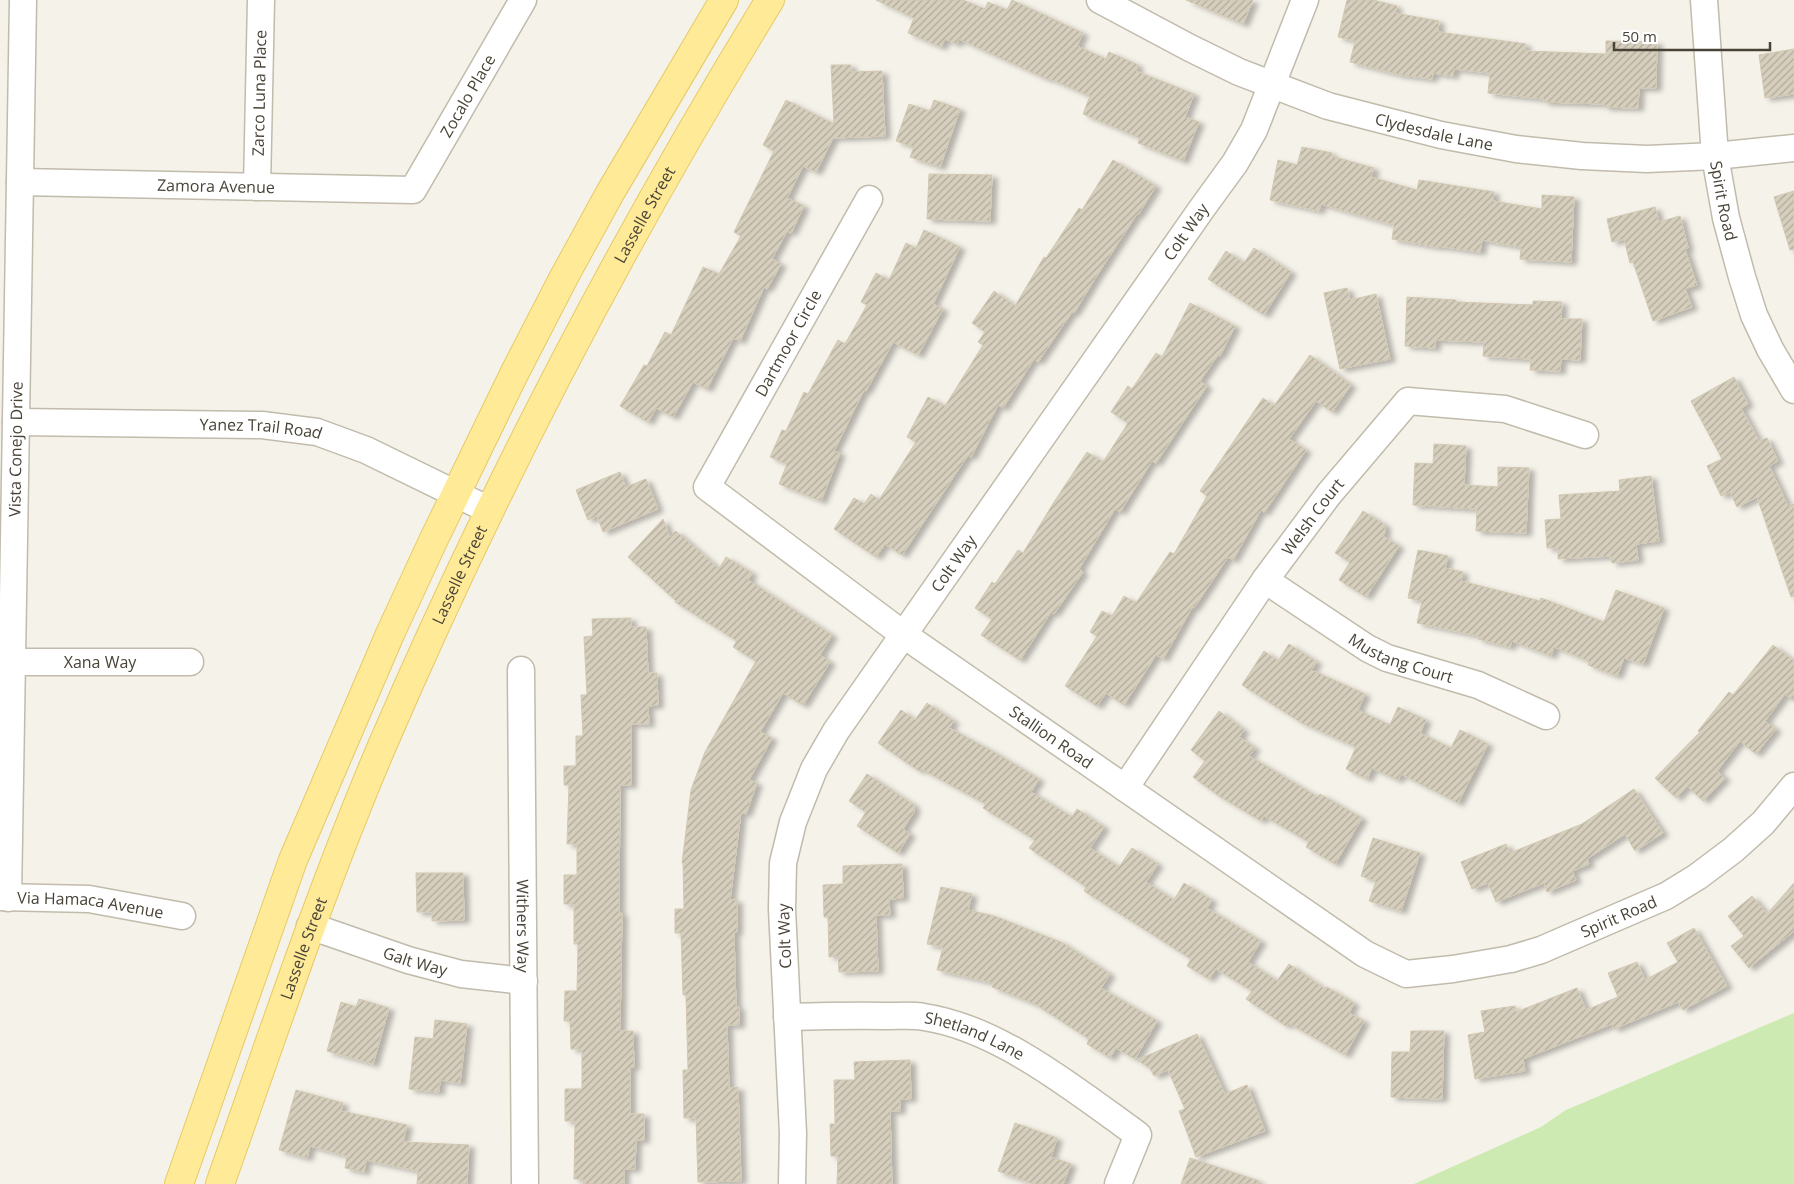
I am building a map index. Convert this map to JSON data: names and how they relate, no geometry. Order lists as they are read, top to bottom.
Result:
{
  "streets": {
    "main road": ["Lasselle Street"],
    "street": [
      "Zarco Luna Place",
      "Zocalo Place",
      "Clydesdale Lane",
      "Zamora Avenue",
      "Spirit Road",
      "Colt Way",
      "Dartmoor Circle",
      "Yanez Trail Road",
      "Vista Conejo Drive",
      "Welsh Court",
      "Mustang Court",
      "Xana Way",
      "Stallion Road",
      "Via Hamaca Avenue",
      "Withers Way",
      "Galt Way",
      "Shetland Lane"
    ]
  },
  "crossings": [
    ["Zarco Luna Place", "Zamora Avenue"],
    ["Zocalo Place", "Zamora Avenue"],
    ["Clydesdale Lane", "Spirit Road"],
    ["Clydesdale Lane", "Colt Way"],
    ["Zamora Avenue", "Vista Conejo Drive"],
    ["Spirit Road", "Stallion Road"],
    ["Lasselle Street", "Yanez Trail Road"],
    ["Lasselle Street", "Galt Way"],
    ["Colt Way", "Stallion Road"],
    ["Colt Way", "Shetland Lane"],
    ["Dartmoor Circle", "Stallion Road"],
    ["Yanez Trail Road", "Vista Conejo Drive"],
    ["Vista Conejo Drive", "Xana Way"],
    ["Vista Conejo Drive", "Via Hamaca Avenue"],
    ["Welsh Court", "Mustang Court"],
    ["Welsh Court", "Stallion Road"],
    ["Withers Way", "Galt Way"]
  ],
  "scale_bar": "50 m"
}
